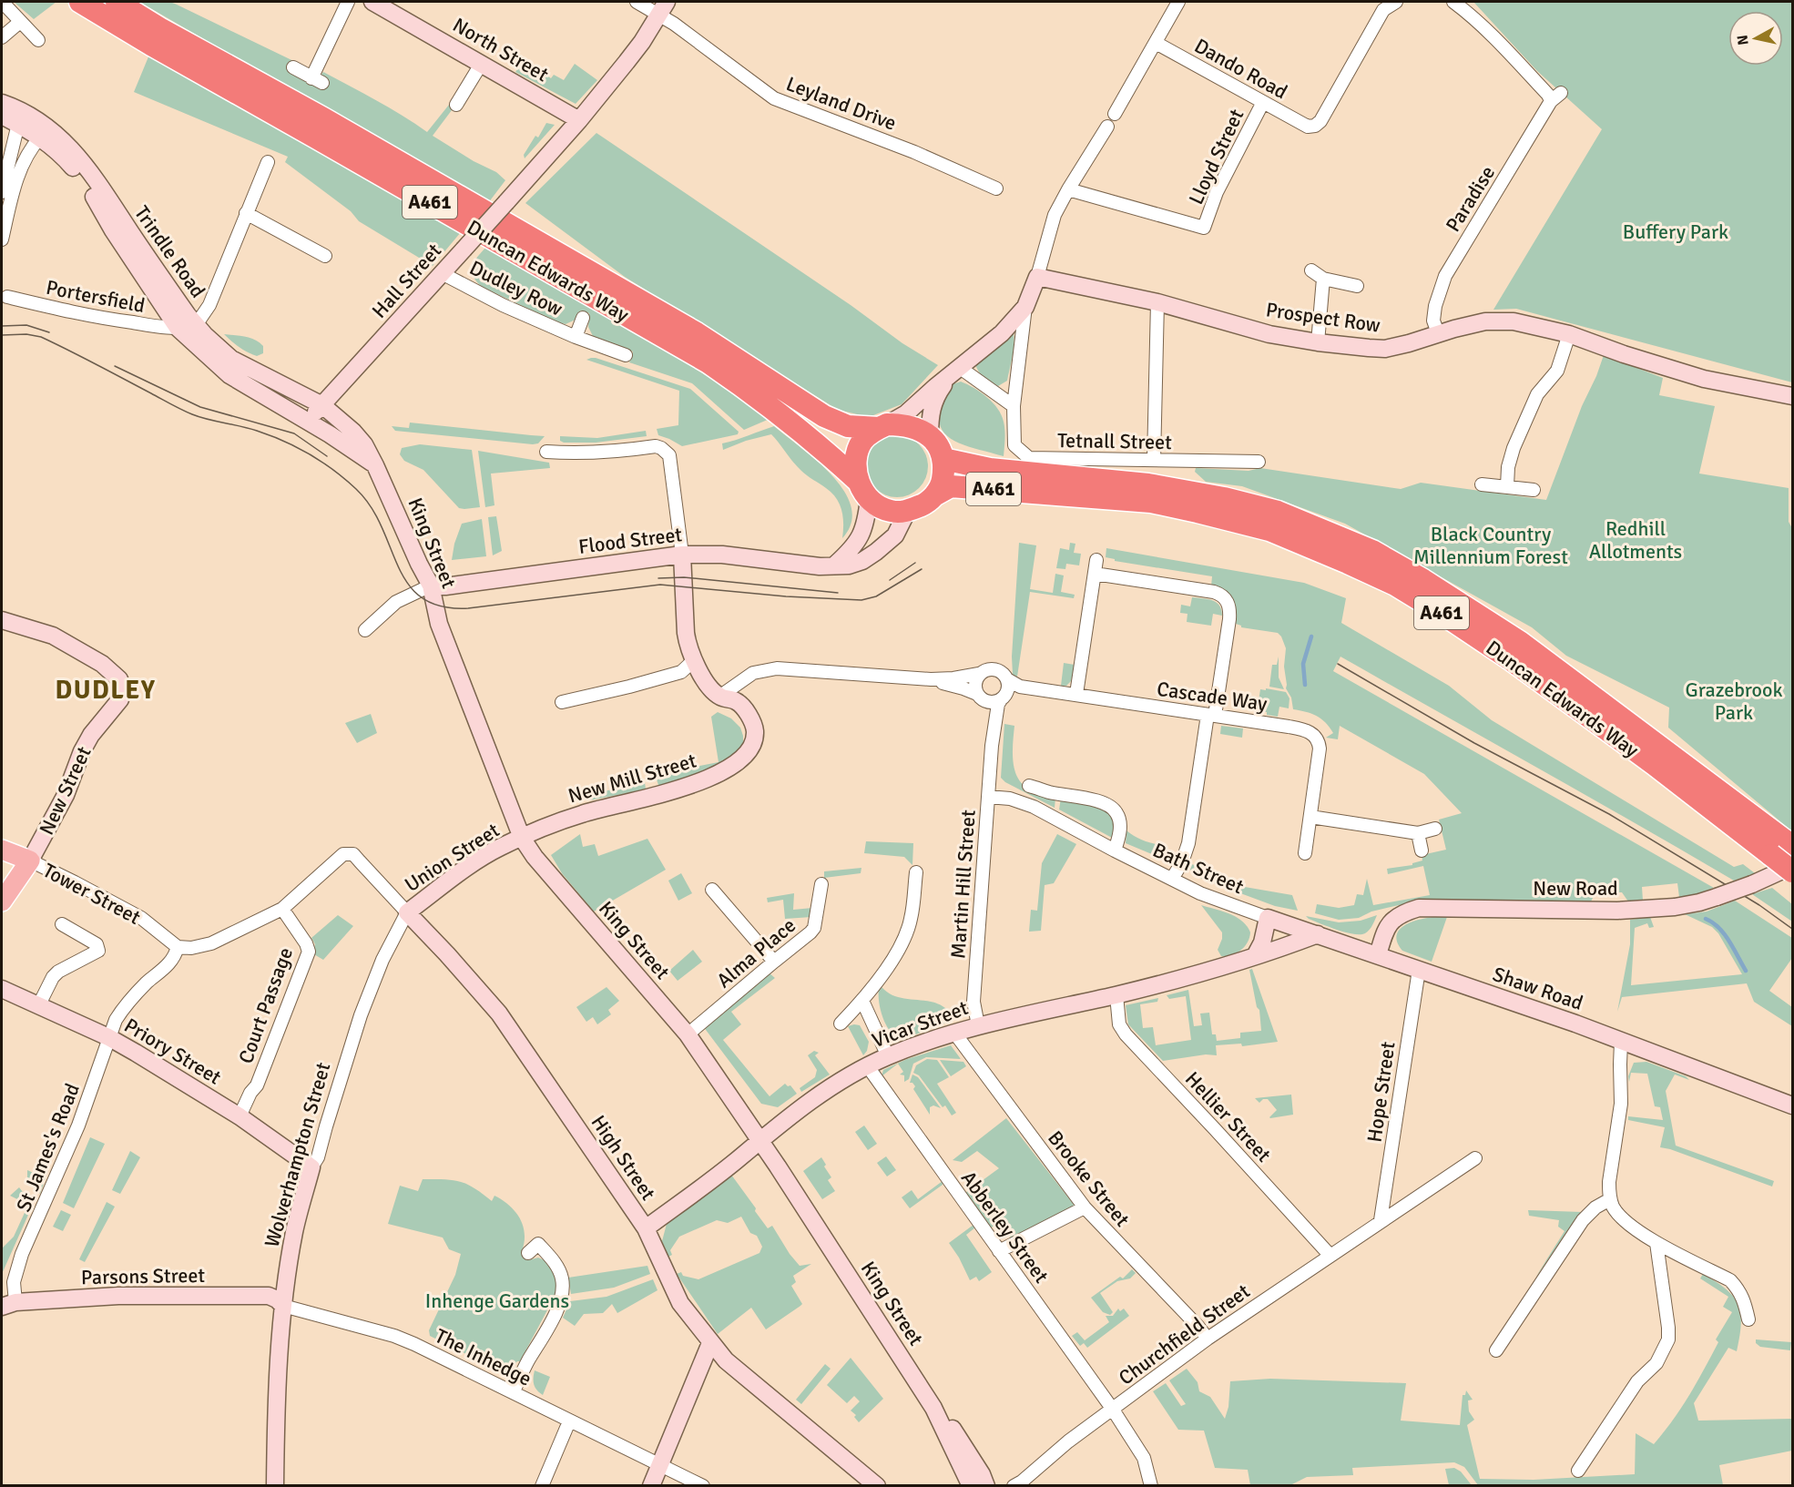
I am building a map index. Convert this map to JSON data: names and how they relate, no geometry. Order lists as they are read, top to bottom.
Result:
{
  "streets": {
    "highway": ["A461", "Duncan Edwards Way"],
    "main road": ["New Street", "Tower Street"],
    "street": [
      "North Street",
      "Dando Road",
      "Leyland Drive",
      "Lloyd Street",
      "Paradise",
      "Trindle Road",
      "Hall Street",
      "Dudley Row",
      "Portersfield",
      "Prospect Row",
      "Tetnall Street",
      "Flood Street",
      "King Street",
      "Cascade Way",
      "New Mill Street",
      "Union Street",
      "Bath Street",
      "Martin Hill Street",
      "New Road",
      "Alma Place",
      "Shaw Road",
      "Court Passage",
      "Vicar Street",
      "Priory Street",
      "Hope Street",
      "Hellier Street",
      "St James's Road",
      "Wolverhampton Street",
      "High Street",
      "Brooke Street",
      "Abberley Street",
      "Parsons Street",
      "Churchfield Street",
      "The Inhedge"
    ]
  },
  "crossings": [
    ["North Street", "Hall Street"],
    ["Dando Road", "Lloyd Street"],
    ["Leyland Drive", "Hall Street"],
    ["Paradise", "Prospect Row"],
    ["A461", "Duncan Edwards Way"],
    ["A461", "Flood Street"],
    ["Trindle Road", "Hall Street"],
    ["Trindle Road", "Portersfield"],
    ["Trindle Road", "King Street"],
    ["Duncan Edwards Way", "Flood Street"],
    ["Hall Street", "Dudley Row"],
    ["Hall Street", "King Street"],
    ["Flood Street", "King Street"],
    ["King Street", "New Mill Street"],
    ["King Street", "Union Street"],
    ["King Street", "Alma Place"],
    ["King Street", "Vicar Street"],
    ["Cascade Way", "Martin Hill Street"],
    ["New Mill Street", "Union Street"],
    ["New Street", "Tower Street"],
    ["Union Street", "Wolverhampton Street"],
    ["Union Street", "High Street"],
    ["Bath Street", "Martin Hill Street"],
    ["Bath Street", "Shaw Road"],
    ["Martin Hill Street", "Vicar Street"],
    ["New Road", "Shaw Road"],
    ["Tower Street", "St James's Road"],
    ["Shaw Road", "Vicar Street"],
    ["Shaw Road", "Hope Street"],
    ["Court Passage", "Priory Street"],
    ["Court Passage", "High Street"],
    ["Vicar Street", "Hellier Street"],
    ["Vicar Street", "High Street"],
    ["Vicar Street", "Brooke Street"],
    ["Vicar Street", "Abberley Street"],
    ["Priory Street", "St James's Road"],
    ["Priory Street", "Wolverhampton Street"],
    ["Hope Street", "Churchfield Street"],
    ["Hellier Street", "Churchfield Street"],
    ["St James's Road", "Parsons Street"],
    ["Wolverhampton Street", "High Street"],
    ["Wolverhampton Street", "Parsons Street"],
    ["Wolverhampton Street", "The Inhedge"],
    ["Brooke Street", "Churchfield Street"],
    ["Abberley Street", "Churchfield Street"],
    ["Parsons Street", "The Inhedge"]
  ],
  "districts": ["DUDLEY"],
  "parks": [
    "Buffery Park",
    "Redhill Allotments",
    "Black Country Millennium Forest",
    "Grazebrook Park",
    "Inhenge Gardens"
  ],
  "north": "left"
}
